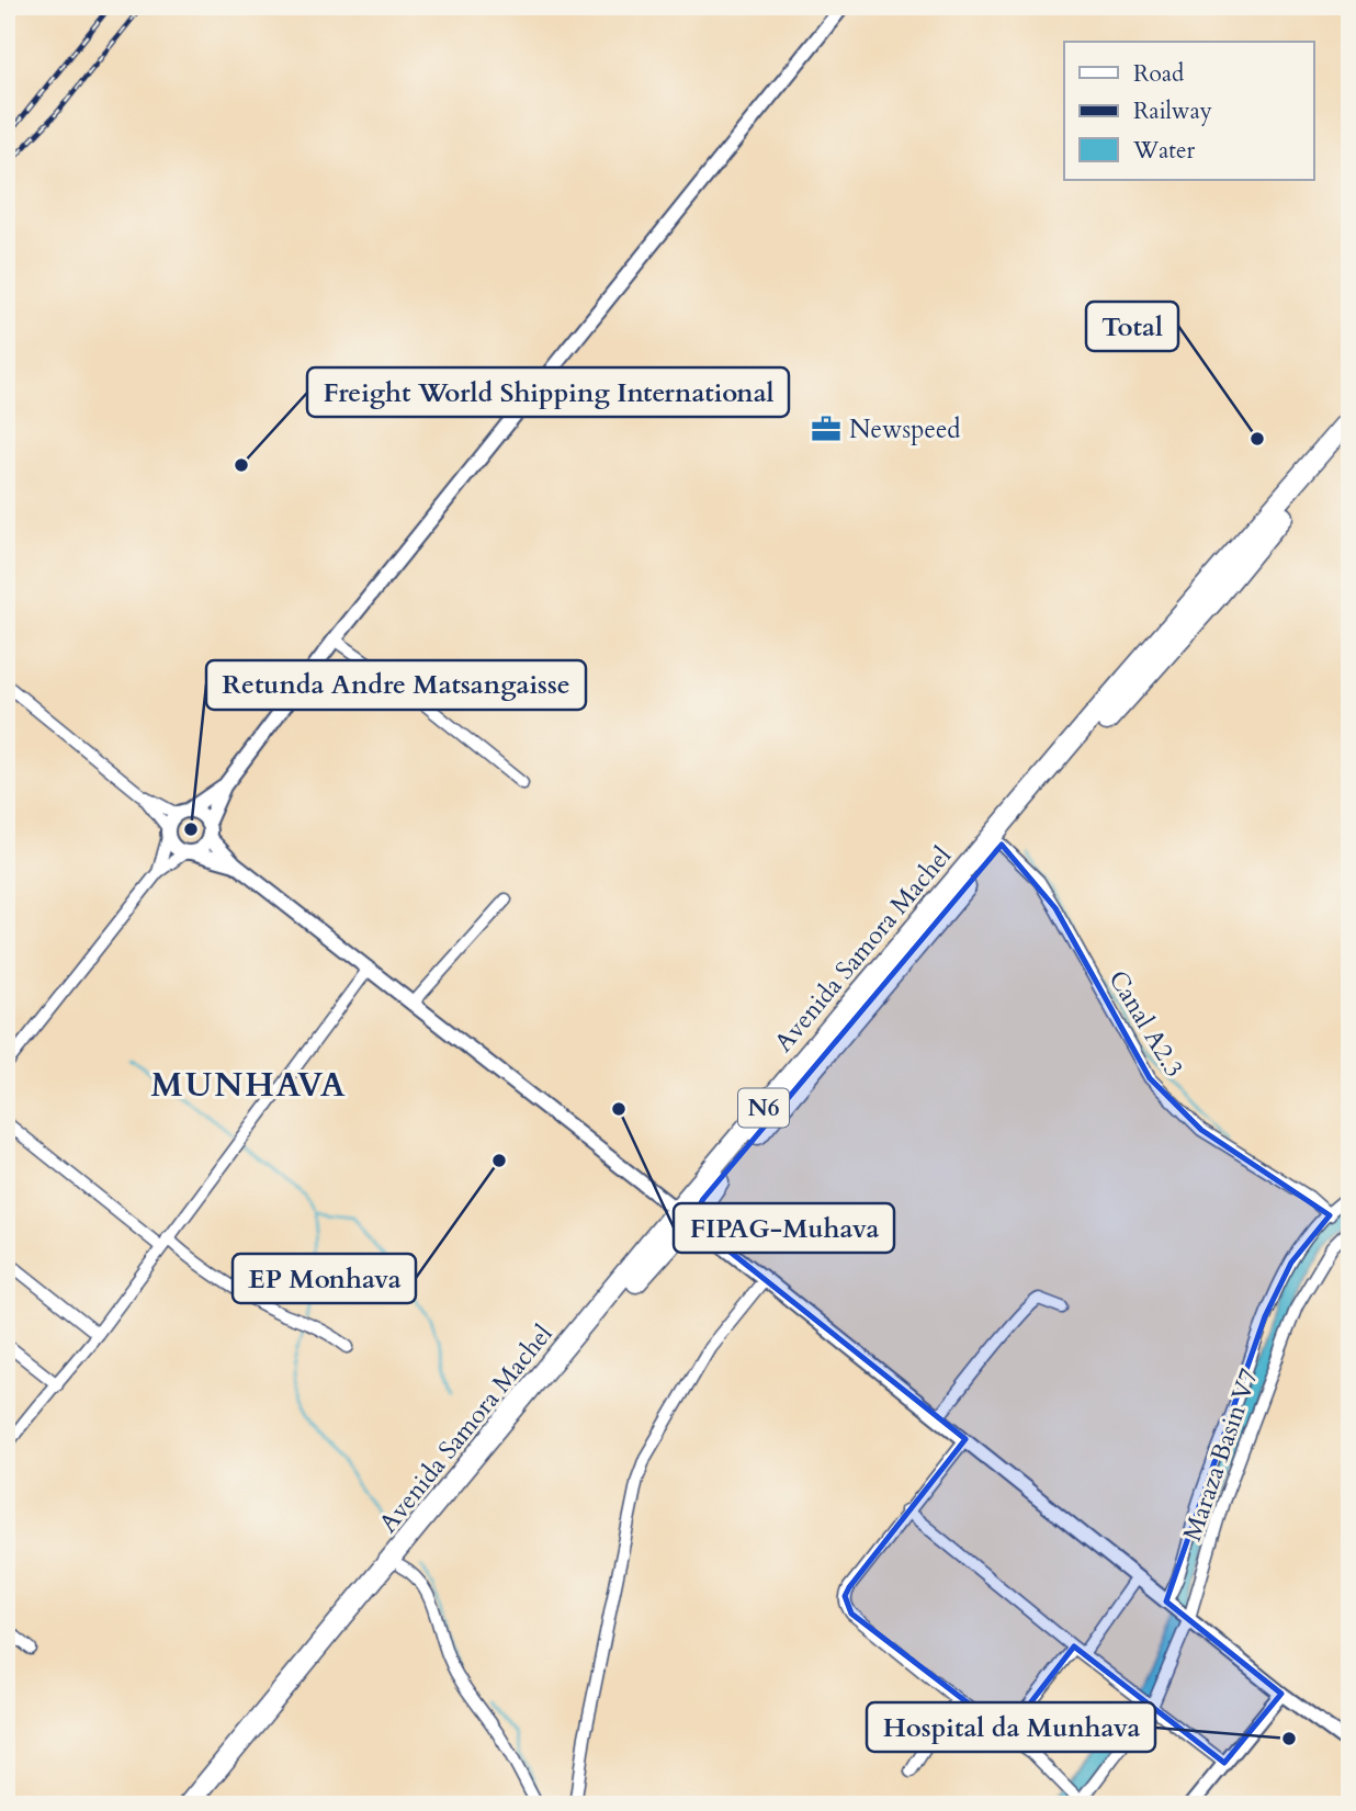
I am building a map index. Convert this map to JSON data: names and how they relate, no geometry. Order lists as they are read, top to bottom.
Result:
{
  "streets": {
    "highway": ["Avenida Samora Machel", "N6"],
    "street": ["Canal A2.3", "Maraza Basin V7"]
  },
  "crossings": [
    ["Avenida Samora Machel", "Canal A2.3"]
  ],
  "districts": ["MUNHAVA"],
  "places": {
    "office": ["Newspeed"],
    "other": [
      "Total",
      "Freight World Shipping International",
      "Retunda Andre Matsangaisse",
      "FIPAG-Muhava",
      "EP Monhava",
      "Hospital da Munhava"
    ]
  },
  "legend": ["Road", "Railway", "Water"]
}
